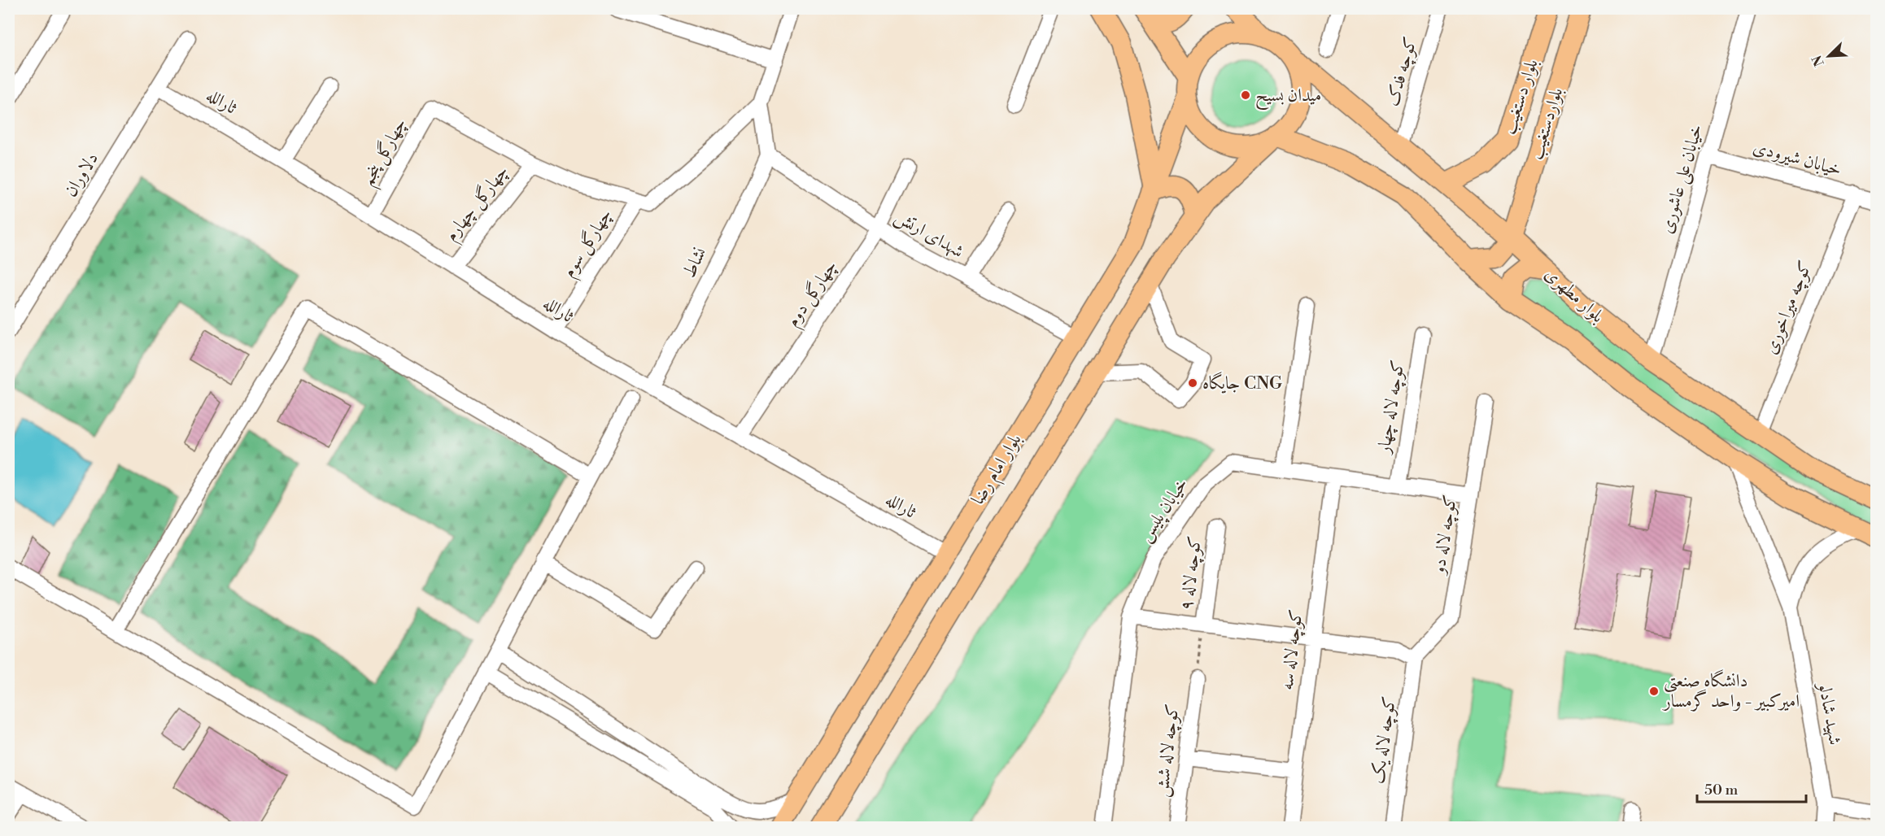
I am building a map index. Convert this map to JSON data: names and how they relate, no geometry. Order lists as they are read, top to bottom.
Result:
{
  "streets": {
    "main road": [
      "بلوار دستغیب",
      "بلواردستغیب",
      "بلوار مطهری",
      "بلوار امام رضا"
    ],
    "street": [
      "کوچه فدک",
      "ثارالله",
      "چهارگل پنجم",
      "خیابان شیرودی",
      "دلاوران",
      "خیابان علی عاشوری",
      "چهارگل چهارم",
      "شهدای ارتش",
      "چهارگل سوم",
      "نشاط",
      "چهارگل دوم",
      "کوچه میراخوری",
      "کوچه لاله چهار",
      "خیابان پلیس",
      "کوچه لاله دو",
      "کوچه لاله ۹",
      "کوچه لاله سه",
      "شهید شادلو",
      "کوچه لاله یک",
      "کوچه لاله شش"
    ]
  },
  "crossings": [
    ["کوچه فدک", "بلوار مطهری"],
    ["بلوار دستغیب", "بلوار مطهری"],
    ["ثارالله", "چهارگل پنجم"],
    ["ثارالله", "دلاوران"],
    ["ثارالله", "چهارگل چهارم"],
    ["ثارالله", "چهارگل سوم"],
    ["ثارالله", "نشاط"],
    ["ثارالله", "چهارگل دوم"],
    ["ثارالله", "بلوار امام رضا"],
    ["بلواردستغیب", "بلوار مطهری"],
    ["چهارگل پنجم", "چهارگل چهارم"],
    ["خیابان شیرودی", "خیابان علی عاشوری"],
    ["خیابان شیرودی", "کوچه میراخوری"],
    ["خیابان علی عاشوری", "بلوار مطهری"],
    ["شهدای ارتش", "نشاط"],
    ["شهدای ارتش", "چهارگل دوم"],
    ["شهدای ارتش", "بلوار امام رضا"],
    ["بلوار مطهری", "کوچه میراخوری"],
    ["بلوار مطهری", "بلوار امام رضا"],
    ["کوچه لاله چهار", "خیابان پلیس"],
    ["خیابان پلیس", "کوچه لاله دو"],
    ["خیابان پلیس", "کوچه لاله سه"],
    ["کوچه لاله دو", "کوچه لاله یک"]
  ],
  "places": ["میدان بسیح", "جایگاه CNG", "دانشگاه صنعتی امیرکبیر - واحد گرمسار"],
  "scale_bar": "50 m",
  "north": "bottom left"
}
